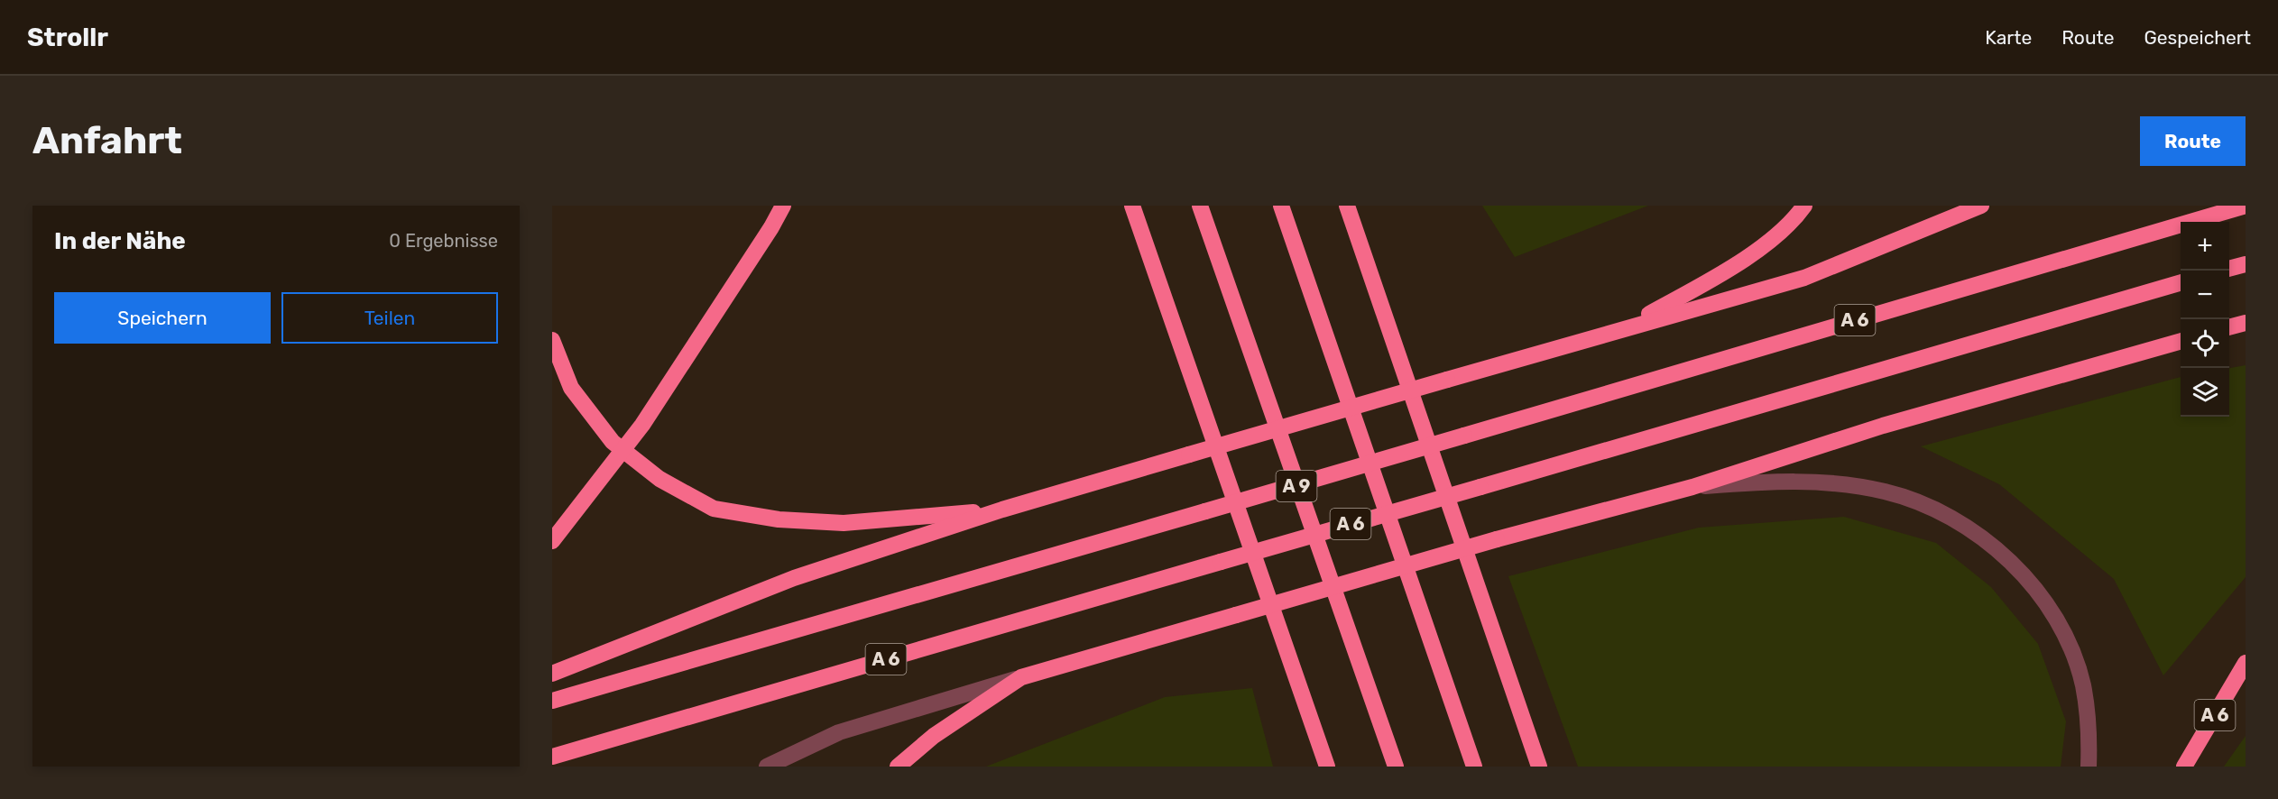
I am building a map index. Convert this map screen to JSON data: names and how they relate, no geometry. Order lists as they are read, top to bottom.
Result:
{
  "streets": {
    "highway": ["A 6", "A 9"]
  },
  "page": {
    "header": "Strollr",
    "nav": ["Karte", "Route", "Gespeichert"],
    "buttons": [
      "Route",
      ["Speichern", "Teilen"]
    ],
    "title": "Anfahrt",
    "heading": ["In der Nähe", "0 Ergebnisse"],
    "map_buttons": ["+", "−"]
  }
}
